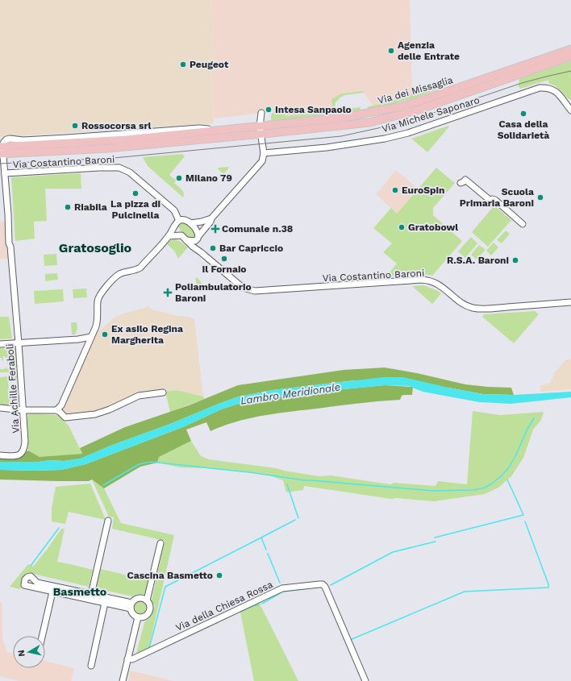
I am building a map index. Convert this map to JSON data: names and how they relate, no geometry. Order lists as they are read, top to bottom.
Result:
{
  "streets": {
    "main road": ["Via dei Missaglia"],
    "street": [
      "Via Michele Saponaro",
      "Via Costantino Baroni",
      "Via Achille Feraboli",
      "Via della Chiesa Rossa"
    ]
  },
  "crossings": [
    ["Via dei Missaglia", "Via Achille Feraboli"],
    ["Via Costantino Baroni", "Via Achille Feraboli"]
  ],
  "districts": ["Gratosoglio", "Basmetto"],
  "water": ["Lambro Meridionale"],
  "places": {
    "other": [
      "Agenzia delle Entrate",
      "Peugeot",
      "Intesa Sanpaolo",
      "Casa della Solidarietà",
      "Rossocorsa srl",
      "Milano 79",
      "EuroSpin",
      "La pizza di Pulcinella",
      "Scuola Primaria Baroni",
      "Riabila",
      "Gratobowl",
      "Bar Capriccio",
      "Il Fornaio",
      "R.S.A. Baroni",
      "Ex asilo Regina Margherita",
      "Cascina Basmetto"
    ],
    "health": ["Comunale n.38", "Poliambulatorio Baroni"]
  },
  "north": "left"
}
